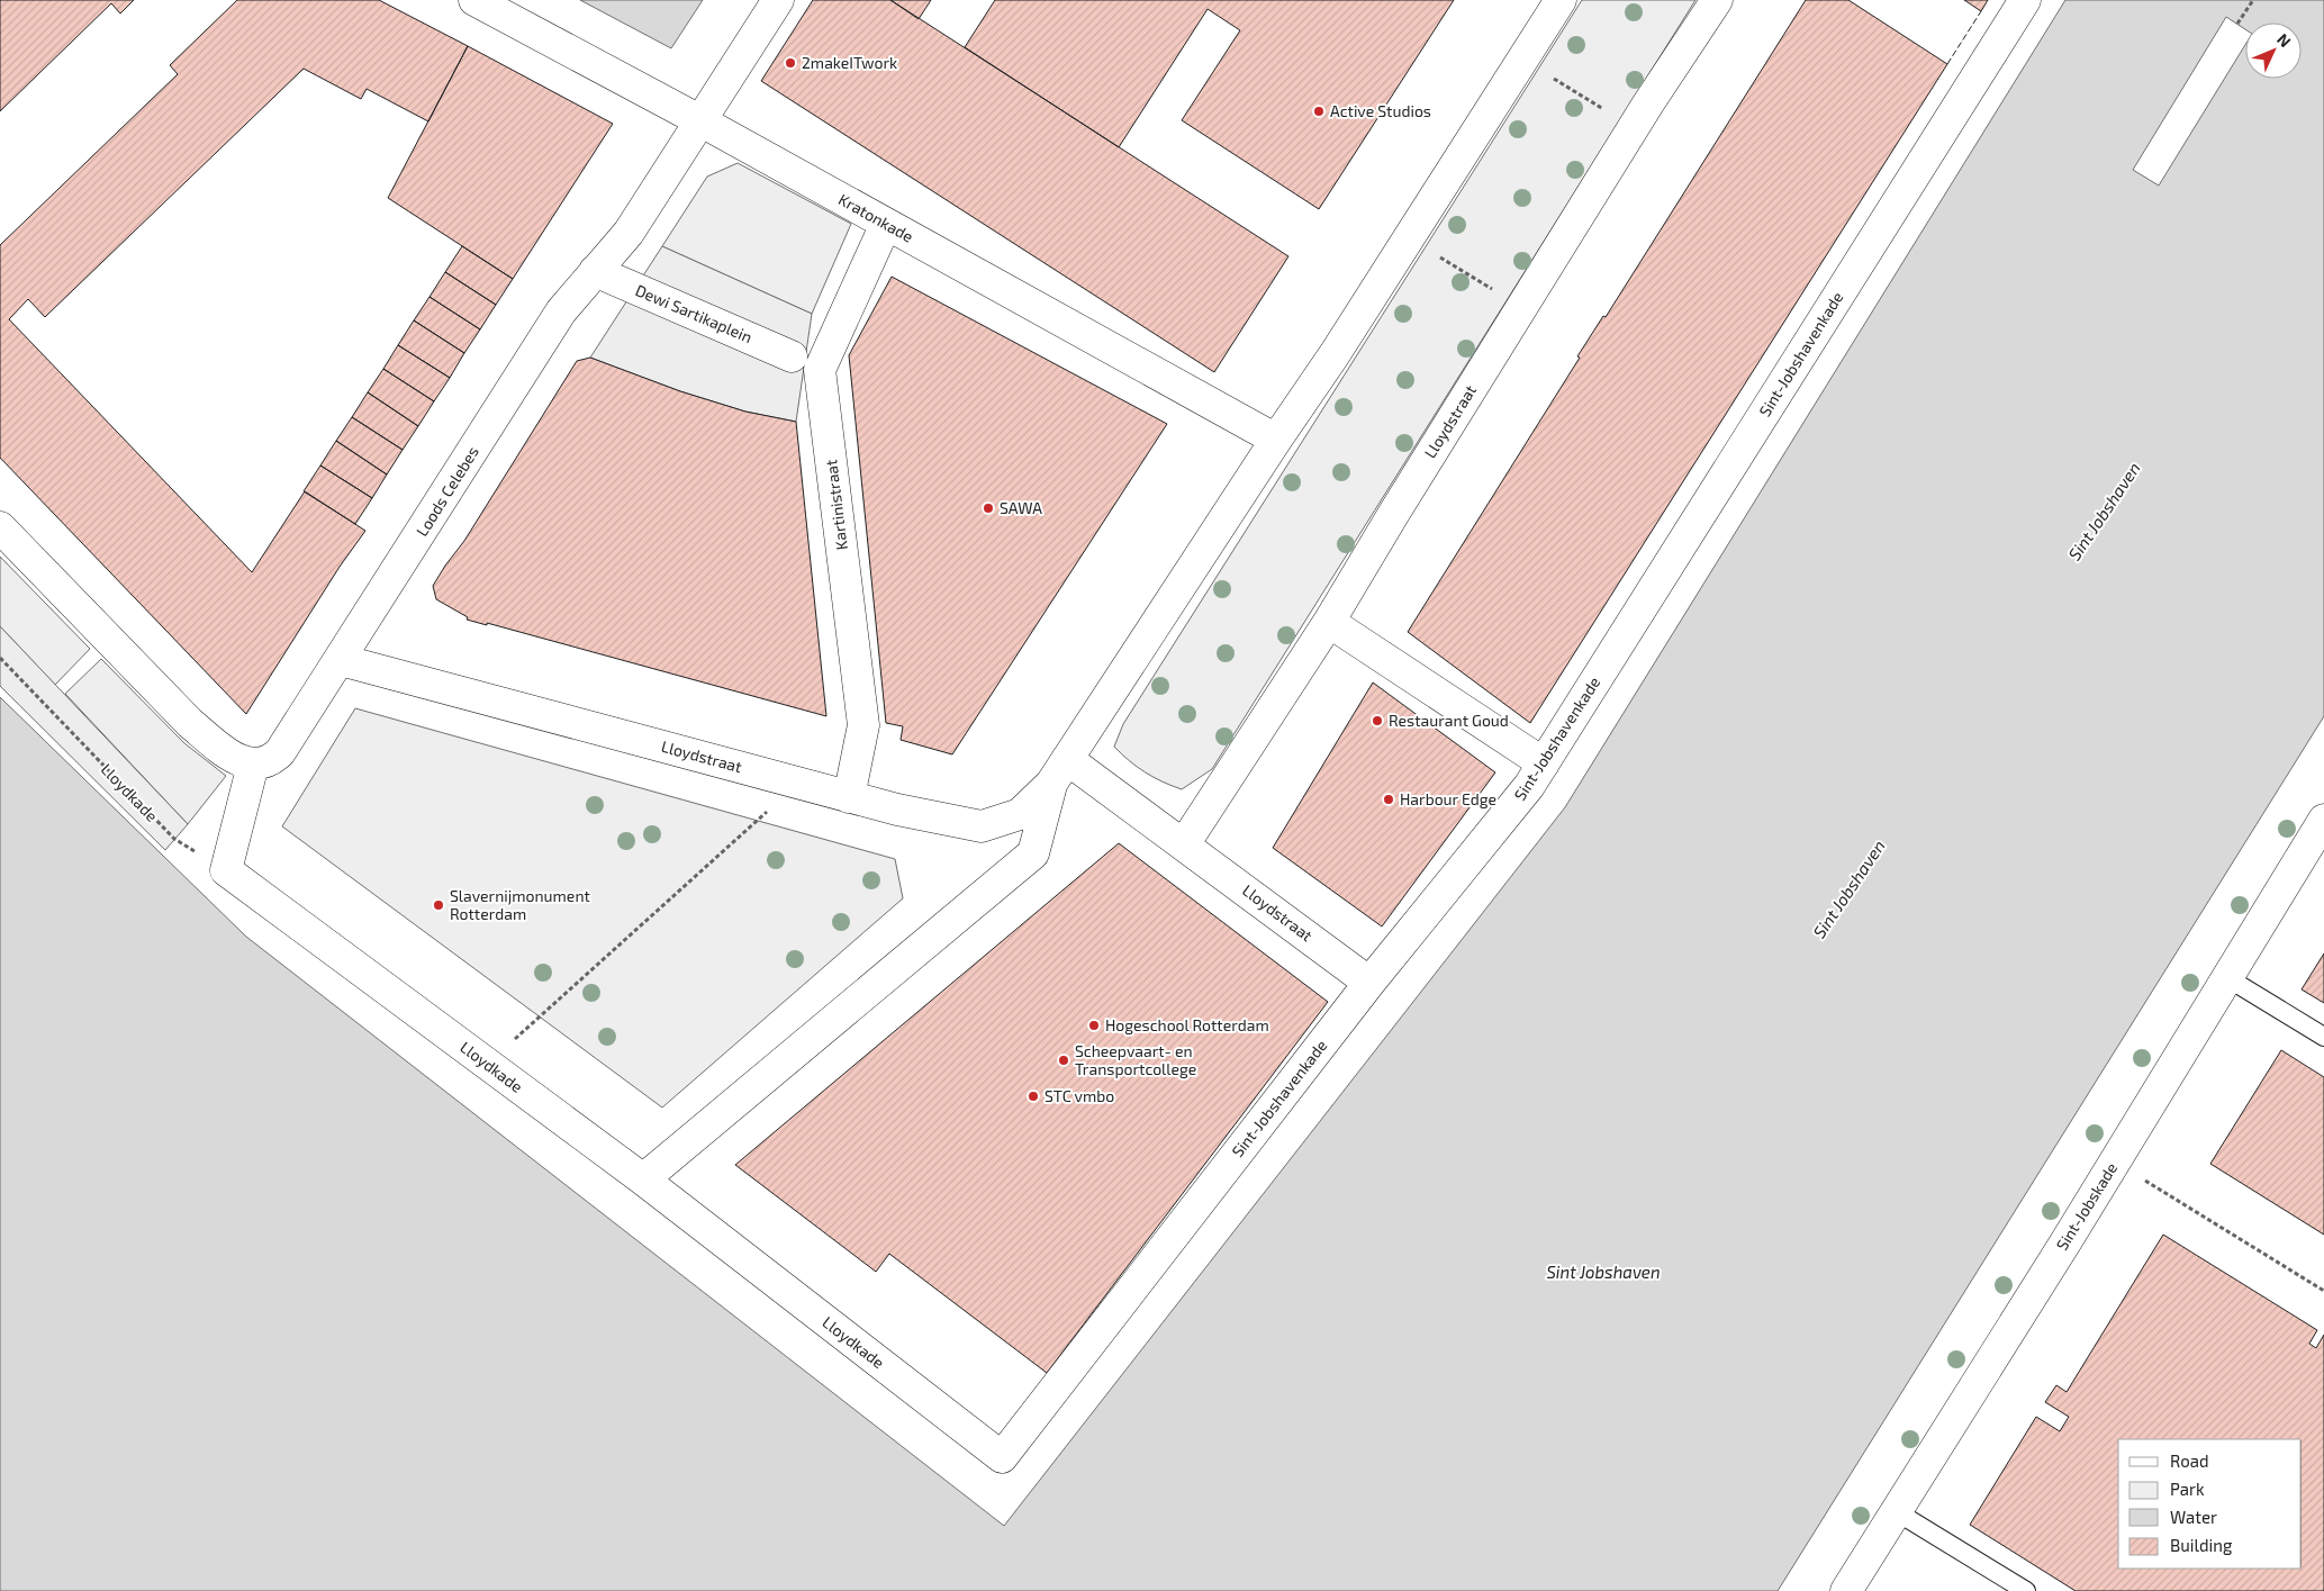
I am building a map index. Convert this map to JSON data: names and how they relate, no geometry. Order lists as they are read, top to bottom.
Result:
{
  "streets": {
    "street": [
      "Kratonkade",
      "Dewi Sartikaplein",
      "Sint-Jobshavenkade",
      "Lloydstraat",
      "Loods Celebes",
      "Kartinistraat",
      "Lloydkade",
      "Sint-Jobskade"
    ]
  },
  "crossings": [
    ["Kratonkade", "Lloydstraat"],
    ["Kratonkade", "Loods Celebes"],
    ["Kratonkade", "Kartinistraat"],
    ["Dewi Sartikaplein", "Loods Celebes"],
    ["Sint-Jobshavenkade", "Lloydstraat"],
    ["Sint-Jobshavenkade", "Lloydkade"],
    ["Lloydstraat", "Loods Celebes"],
    ["Lloydstraat", "Kartinistraat"],
    ["Lloydstraat", "Lloydkade"]
  ],
  "water": ["Sint Jobshaven"],
  "places": [
    "2makeITwork",
    "Active Studios",
    "SAWA",
    "Restaurant Goud",
    "Harbour Edge",
    "Slavernijmonument Rotterdam",
    "Hogeschool Rotterdam",
    "Scheepvaart- en Transportcollege",
    "STC vmbo"
  ],
  "legend": [
    "Road",
    "Park",
    "Water",
    "Building"
  ],
  "north": "top right"
}
